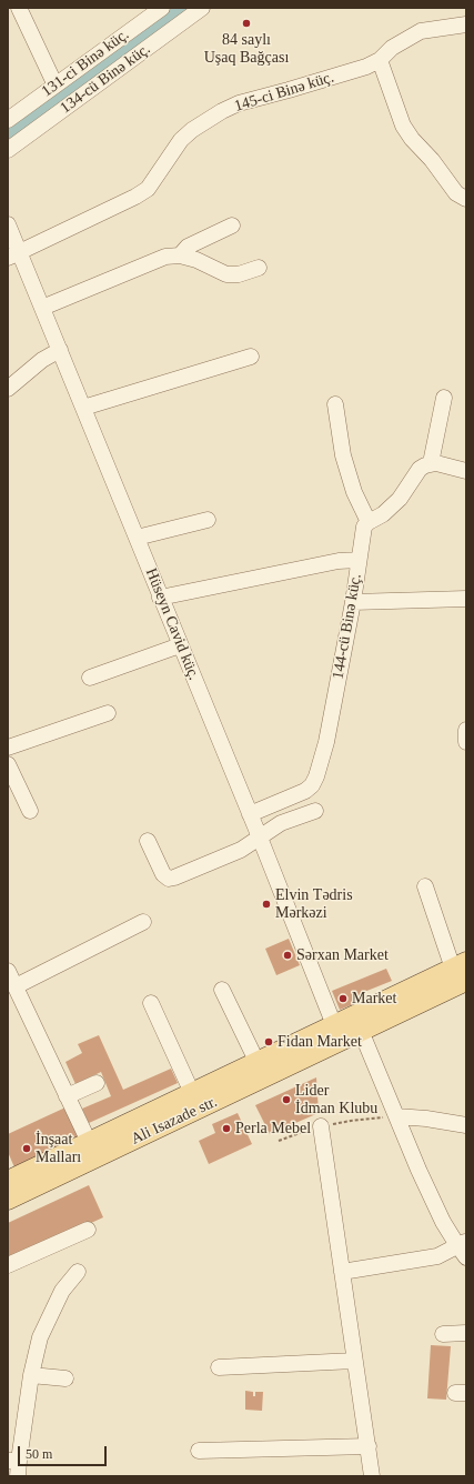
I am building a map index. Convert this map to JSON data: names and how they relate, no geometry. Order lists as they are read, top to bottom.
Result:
{
  "streets": {
    "main road": ["Ali Isazade str."],
    "street": [
      "131-ci Binə küç.",
      "134-cü Binə küç.",
      "145-ci Binə küç.",
      "Hüseyn Cavid küç.",
      "144-cü Binə küç."
    ]
  },
  "crossings": [
    ["145-ci Binə küç.", "Hüseyn Cavid küç."],
    ["Hüseyn Cavid küç.", "144-cü Binə küç."],
    ["Hüseyn Cavid küç.", "Ali Isazade str."]
  ],
  "places": [
    "84 saylı Uşaq Bağçası",
    "Elvin Tədris Mərkəzi",
    "Sərxan Market",
    "Market",
    "Fidan Market",
    "Lider İdman Klubu",
    "Perla Mebel",
    "İnşaat Malları"
  ],
  "scale_bar": "50 m"
}
